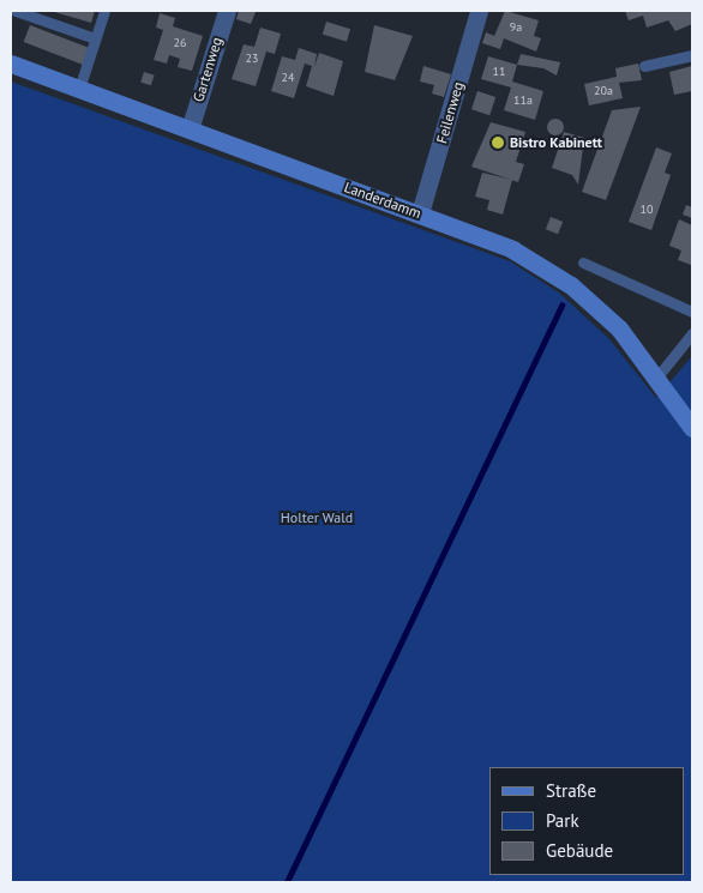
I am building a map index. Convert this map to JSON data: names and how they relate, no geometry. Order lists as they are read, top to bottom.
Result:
{
  "streets": {
    "main road": ["Landerdamm"],
    "street": ["Gartenweg", "Feilenweg"]
  },
  "crossings": [
    ["Gartenweg", "Landerdamm"],
    ["Feilenweg", "Landerdamm"]
  ],
  "parks": ["Holter Wald"],
  "places": ["Bistro Kabinett"],
  "house_numbers": [
    "9a",
    "26",
    "23",
    "11",
    "24",
    "20a",
    "11a",
    "10"
  ],
  "legend": ["Straße", "Park", "Gebäude"]
}
